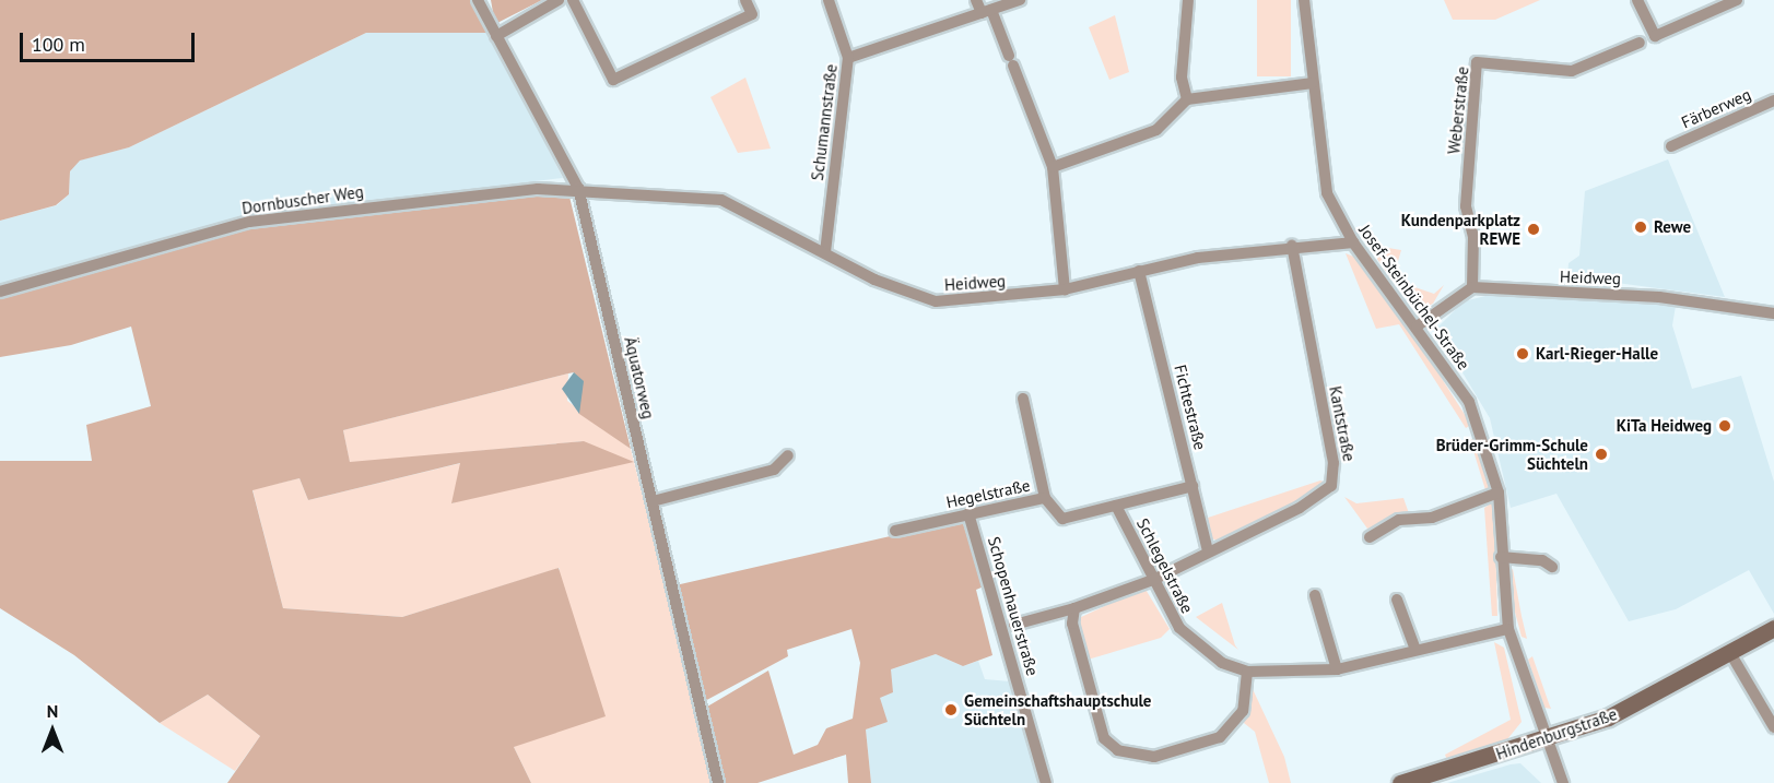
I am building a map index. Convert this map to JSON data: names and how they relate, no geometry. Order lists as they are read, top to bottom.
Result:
{
  "streets": {
    "main road": ["Hindenburgstraße"],
    "street": [
      "Färberweg",
      "Weberstraße",
      "Schumannstraße",
      "Dornbuscher Weg",
      "Heidweg",
      "Josef-Steinbüchel-Straße",
      "Äquatorweg",
      "Fichtestraße",
      "Kantstraße",
      "Hegelstraße",
      "Schlegelstraße",
      "Schopenhauerstraße"
    ]
  },
  "crossings": [
    ["Weberstraße", "Heidweg"],
    ["Schumannstraße", "Heidweg"],
    ["Dornbuscher Weg", "Heidweg"],
    ["Dornbuscher Weg", "Äquatorweg"],
    ["Heidweg", "Josef-Steinbüchel-Straße"],
    ["Heidweg", "Äquatorweg"],
    ["Heidweg", "Fichtestraße"],
    ["Heidweg", "Kantstraße"],
    ["Josef-Steinbüchel-Straße", "Schlegelstraße"],
    ["Josef-Steinbüchel-Straße", "Hindenburgstraße"],
    ["Fichtestraße", "Kantstraße"],
    ["Fichtestraße", "Hegelstraße"],
    ["Kantstraße", "Schlegelstraße"],
    ["Hegelstraße", "Schlegelstraße"],
    ["Hegelstraße", "Schopenhauerstraße"]
  ],
  "places": [
    "Rewe",
    "Kundenparkplatz REWE",
    "Karl-Rieger-Halle",
    "KiTa Heidweg",
    "Brüder-Grimm-Schule Süchteln",
    "Gemeinschaftshauptschule Süchteln"
  ],
  "scale_bar": "100 m",
  "north": "top"
}
